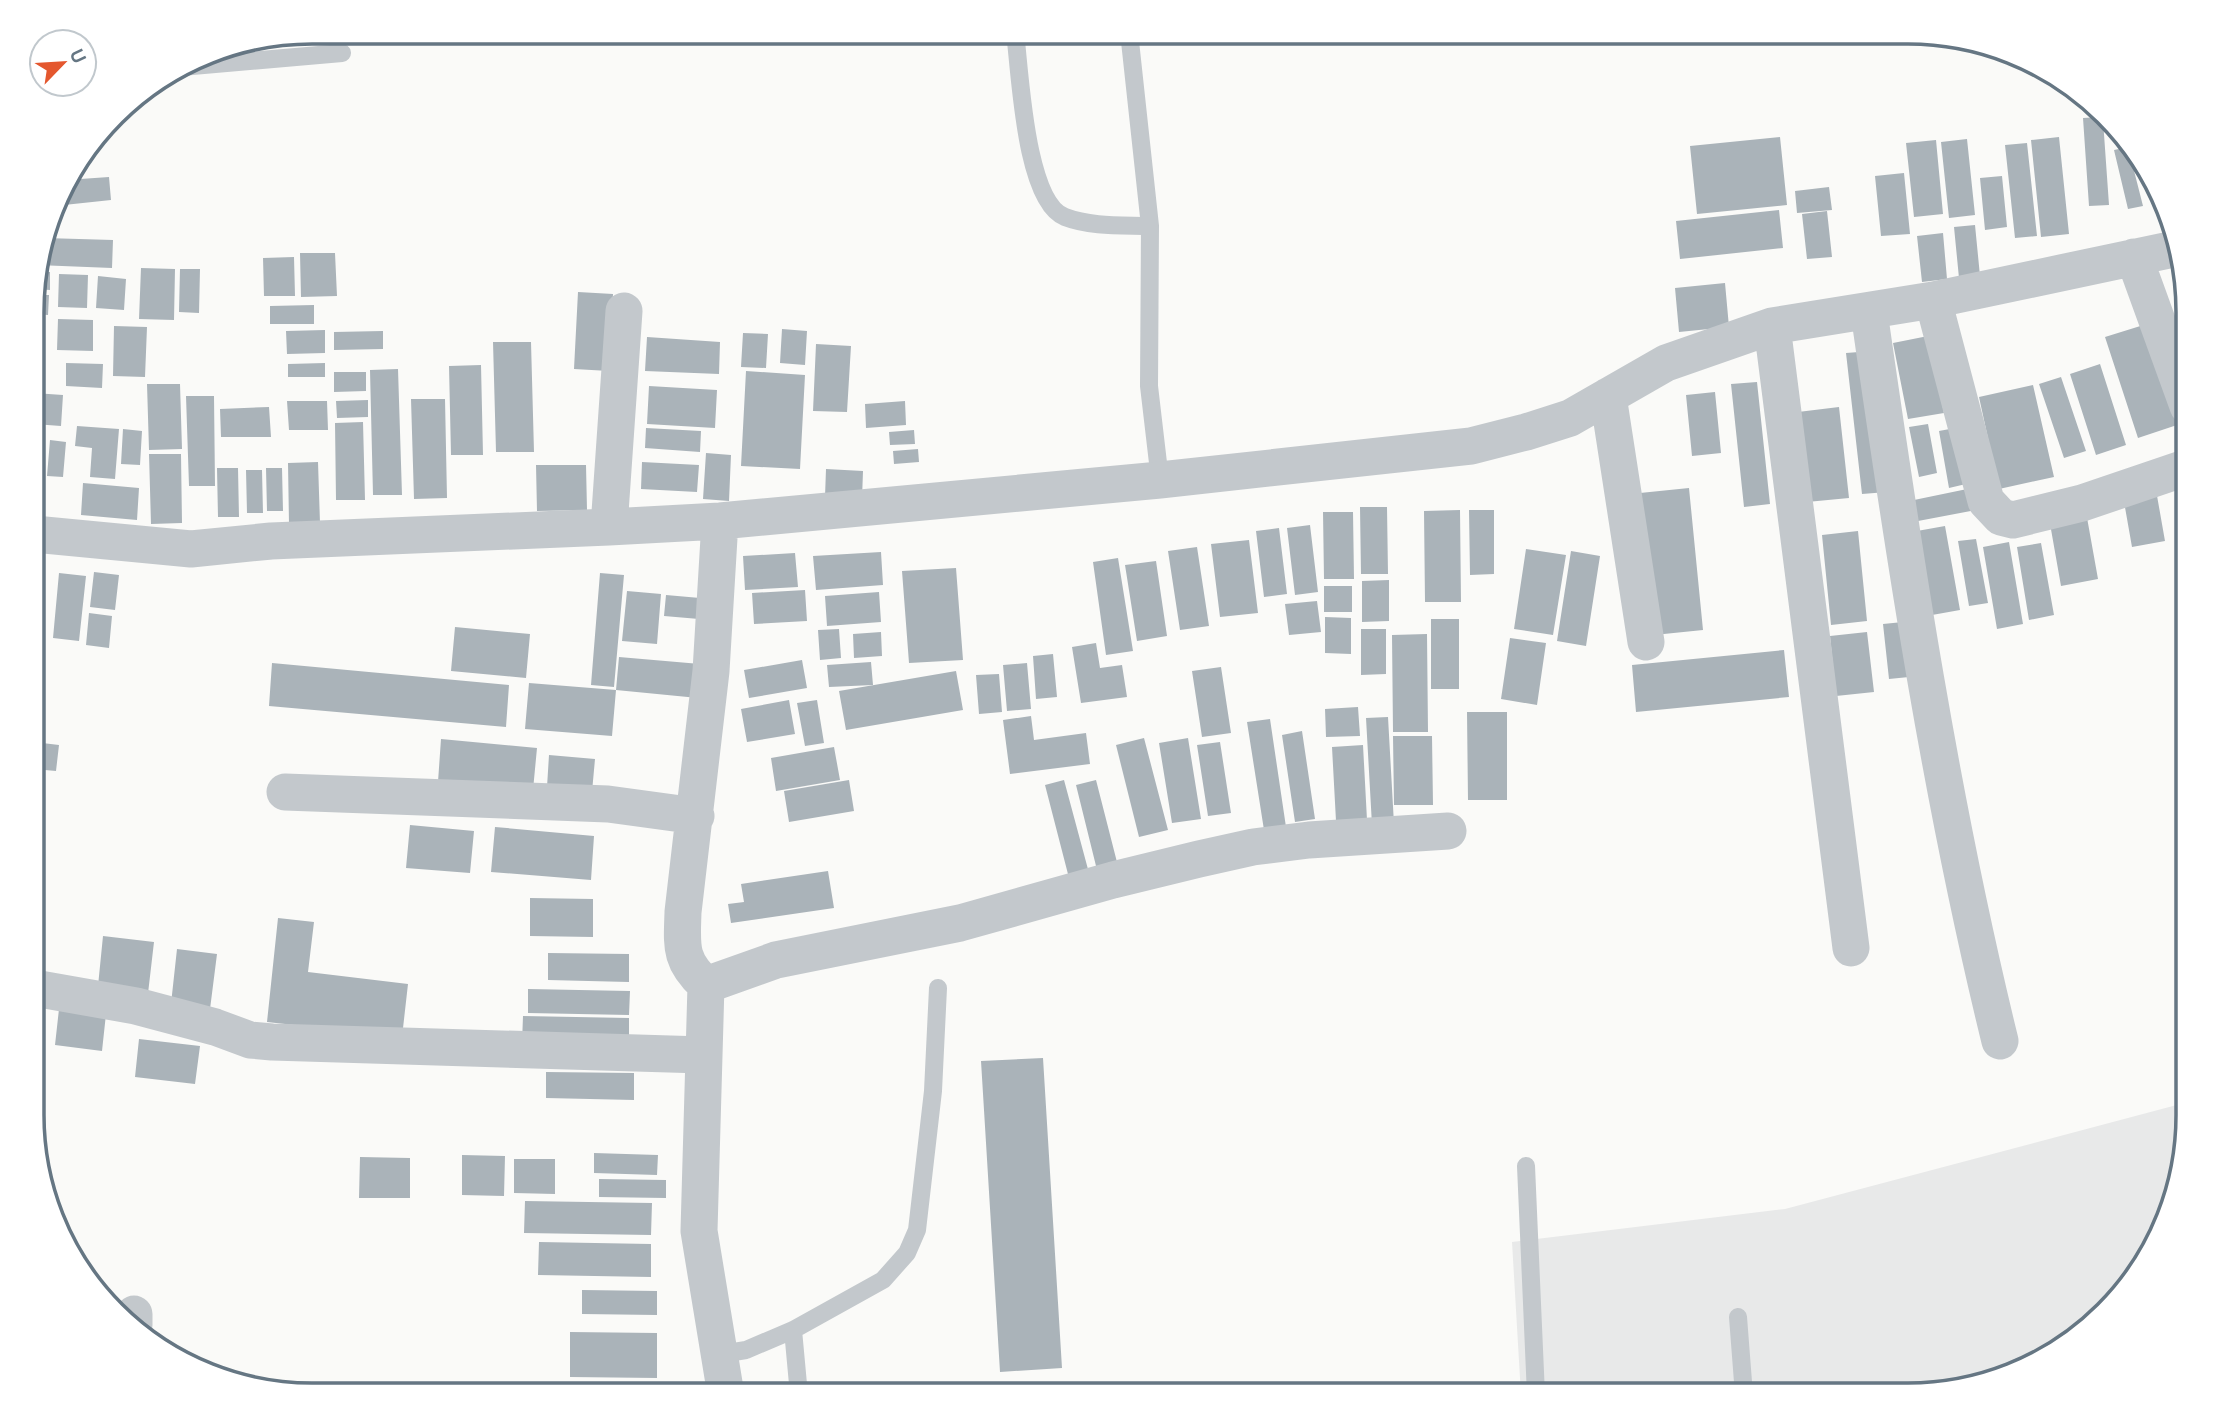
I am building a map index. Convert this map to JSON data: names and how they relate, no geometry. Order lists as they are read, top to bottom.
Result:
{
  "north": "top right"
}
